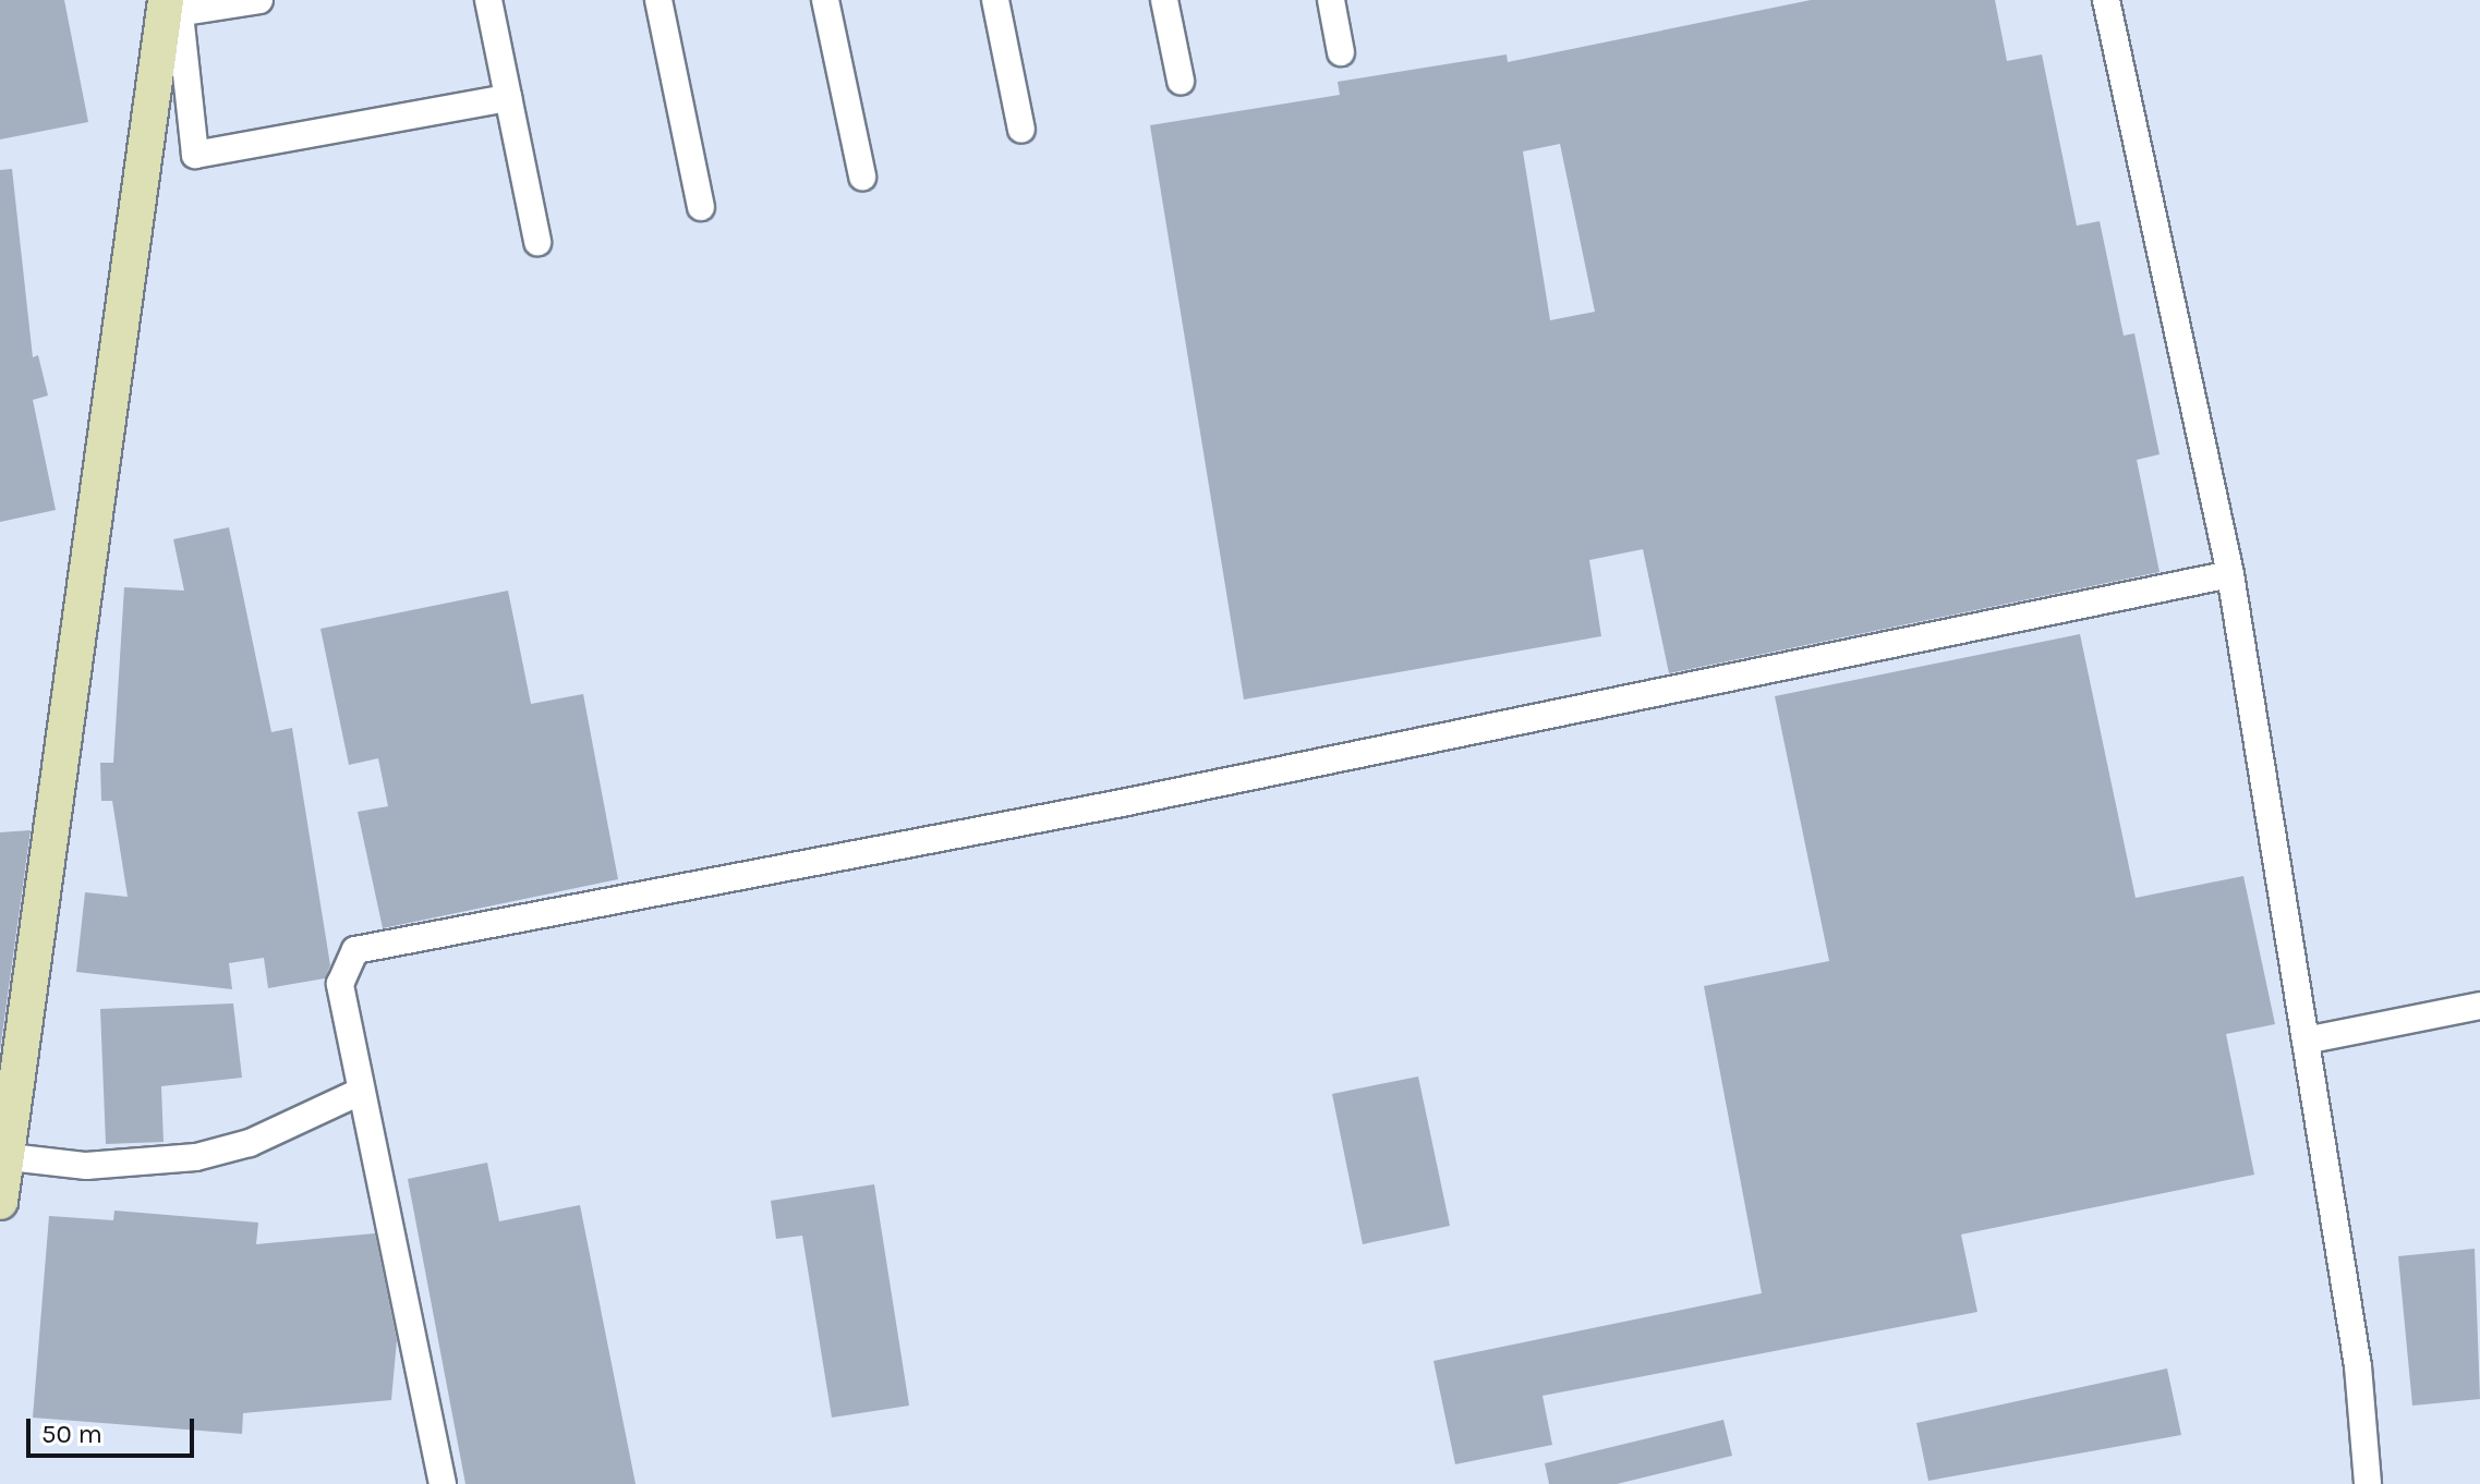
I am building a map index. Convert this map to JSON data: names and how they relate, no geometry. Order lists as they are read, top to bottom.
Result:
{
  "scale_bar": "50 m"
}
